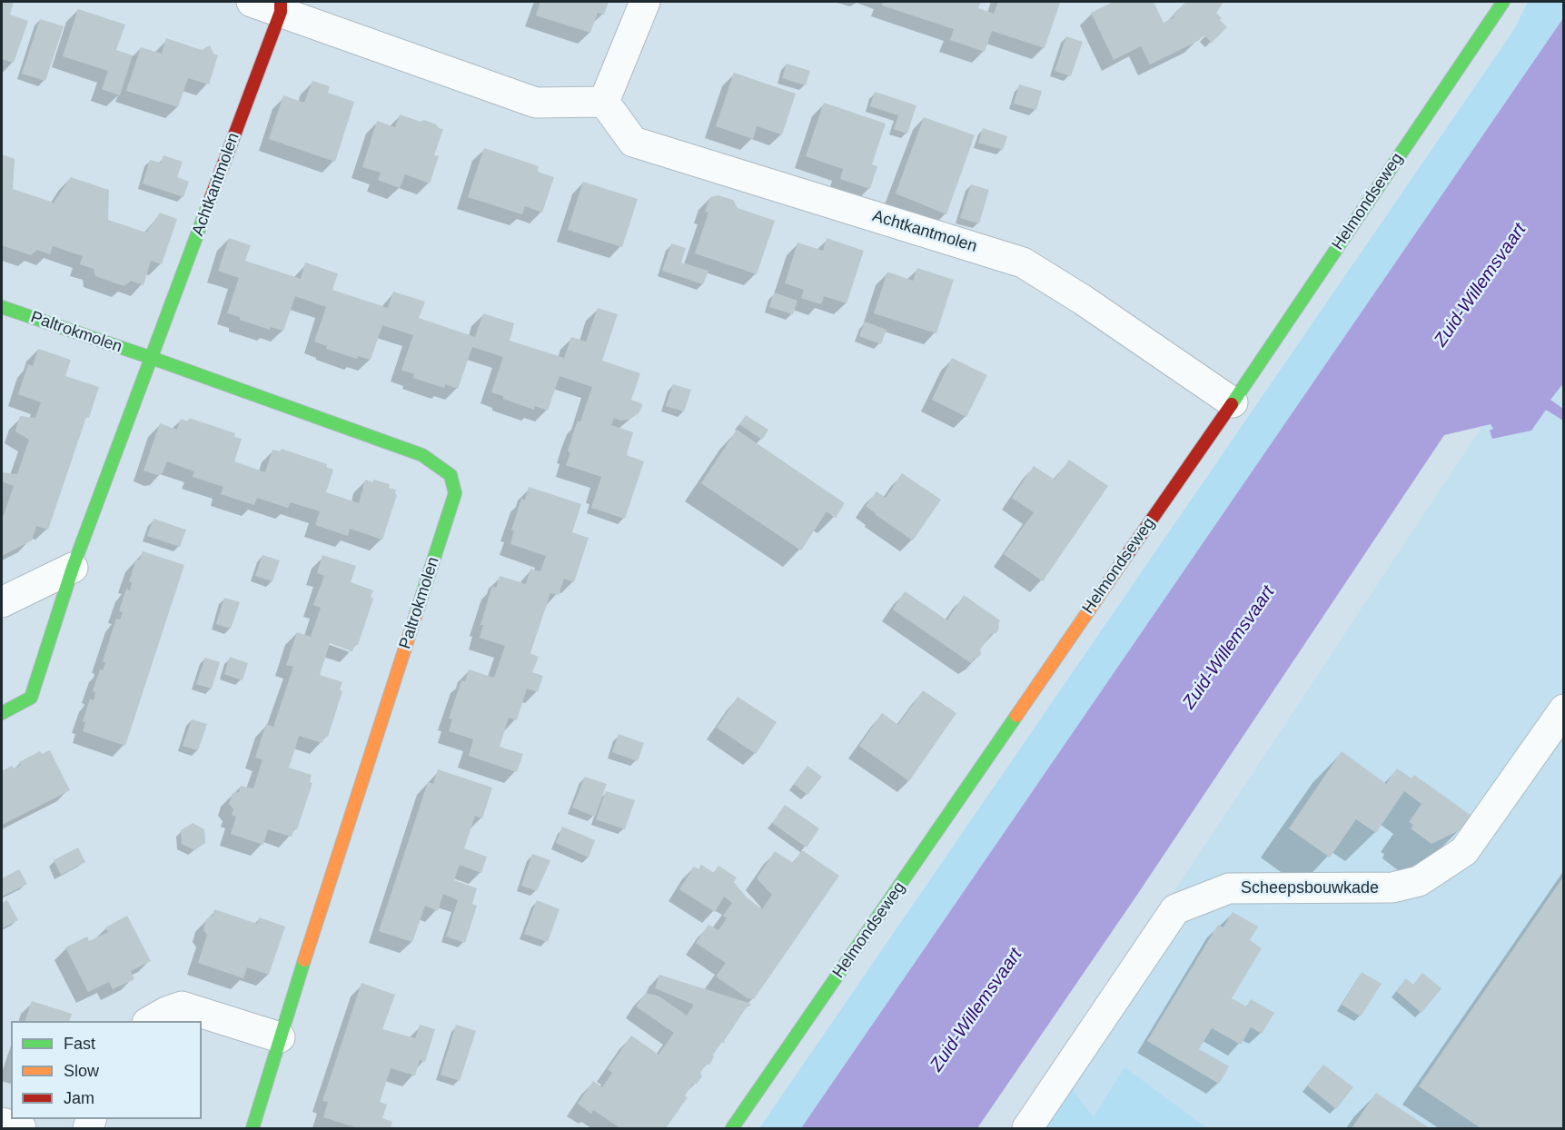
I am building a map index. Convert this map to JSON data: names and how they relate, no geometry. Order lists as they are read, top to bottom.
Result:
{
  "streets": {
    "street": [
      "Achtkantmolen",
      "Helmondseweg",
      "Paltrokmolen",
      "Scheepsbouwkade"
    ]
  },
  "crossings": [
    ["Achtkantmolen", "Helmondseweg"],
    ["Achtkantmolen", "Paltrokmolen"]
  ],
  "water": ["Zuid-Willemsvaart"],
  "legend": ["Fast", "Slow", "Jam"]
}
